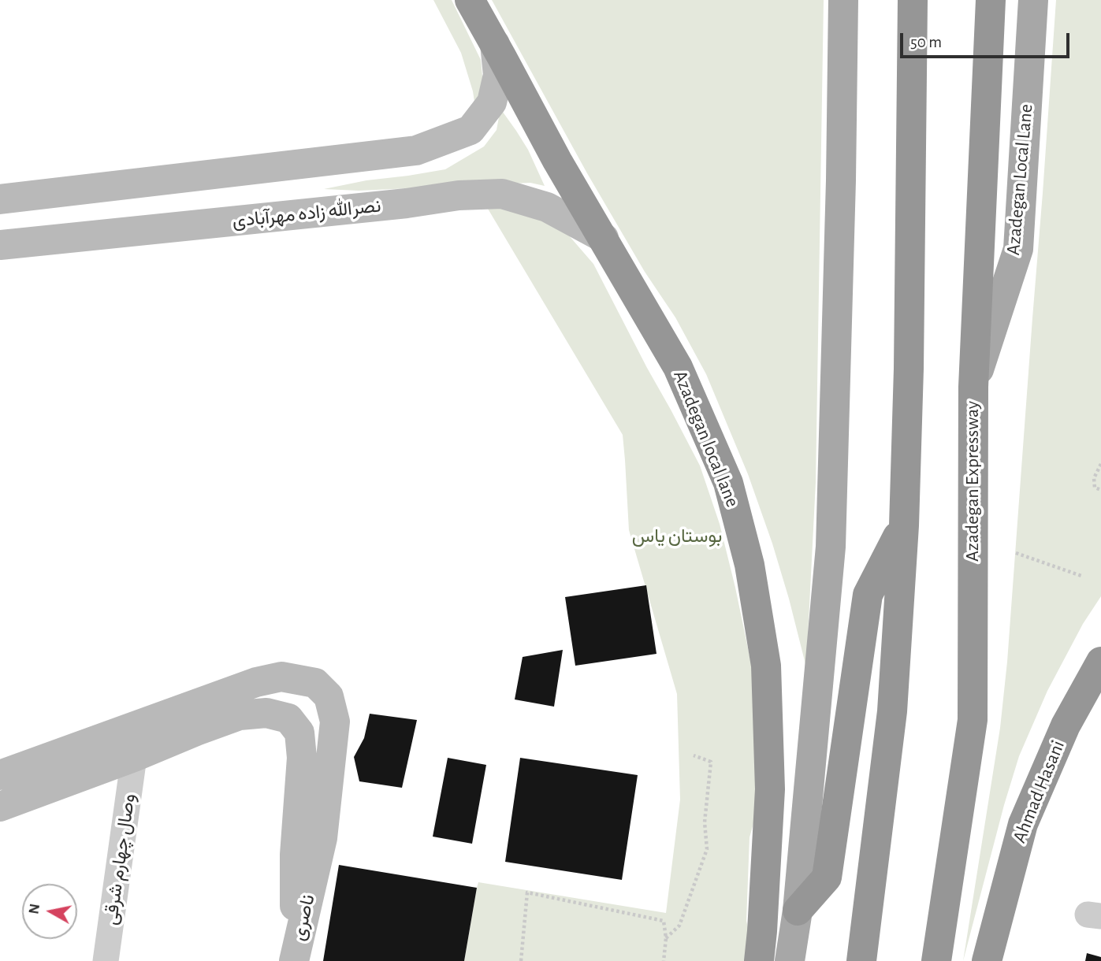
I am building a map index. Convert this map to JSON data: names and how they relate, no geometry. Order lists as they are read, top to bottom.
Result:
{
  "streets": {
    "highway": ["Azadegan local lane", "Azadegan Expressway", "Ahmad Hasani"],
    "main road": ["Azadegan Local Lane"],
    "street": ["نصرالله زاده مهرآبادی", "وصال چهارم شرقی", "ناصری"]
  },
  "crossings": [
    ["Azadegan Local Lane", "Azadegan Expressway"],
    ["نصرالله زاده مهرآبادی", "Azadegan local lane"],
    ["وصال چهارم شرقی", "ناصری"]
  ],
  "parks": ["بوستان یاس"],
  "scale_bar": "50 m",
  "north": "left"
}
